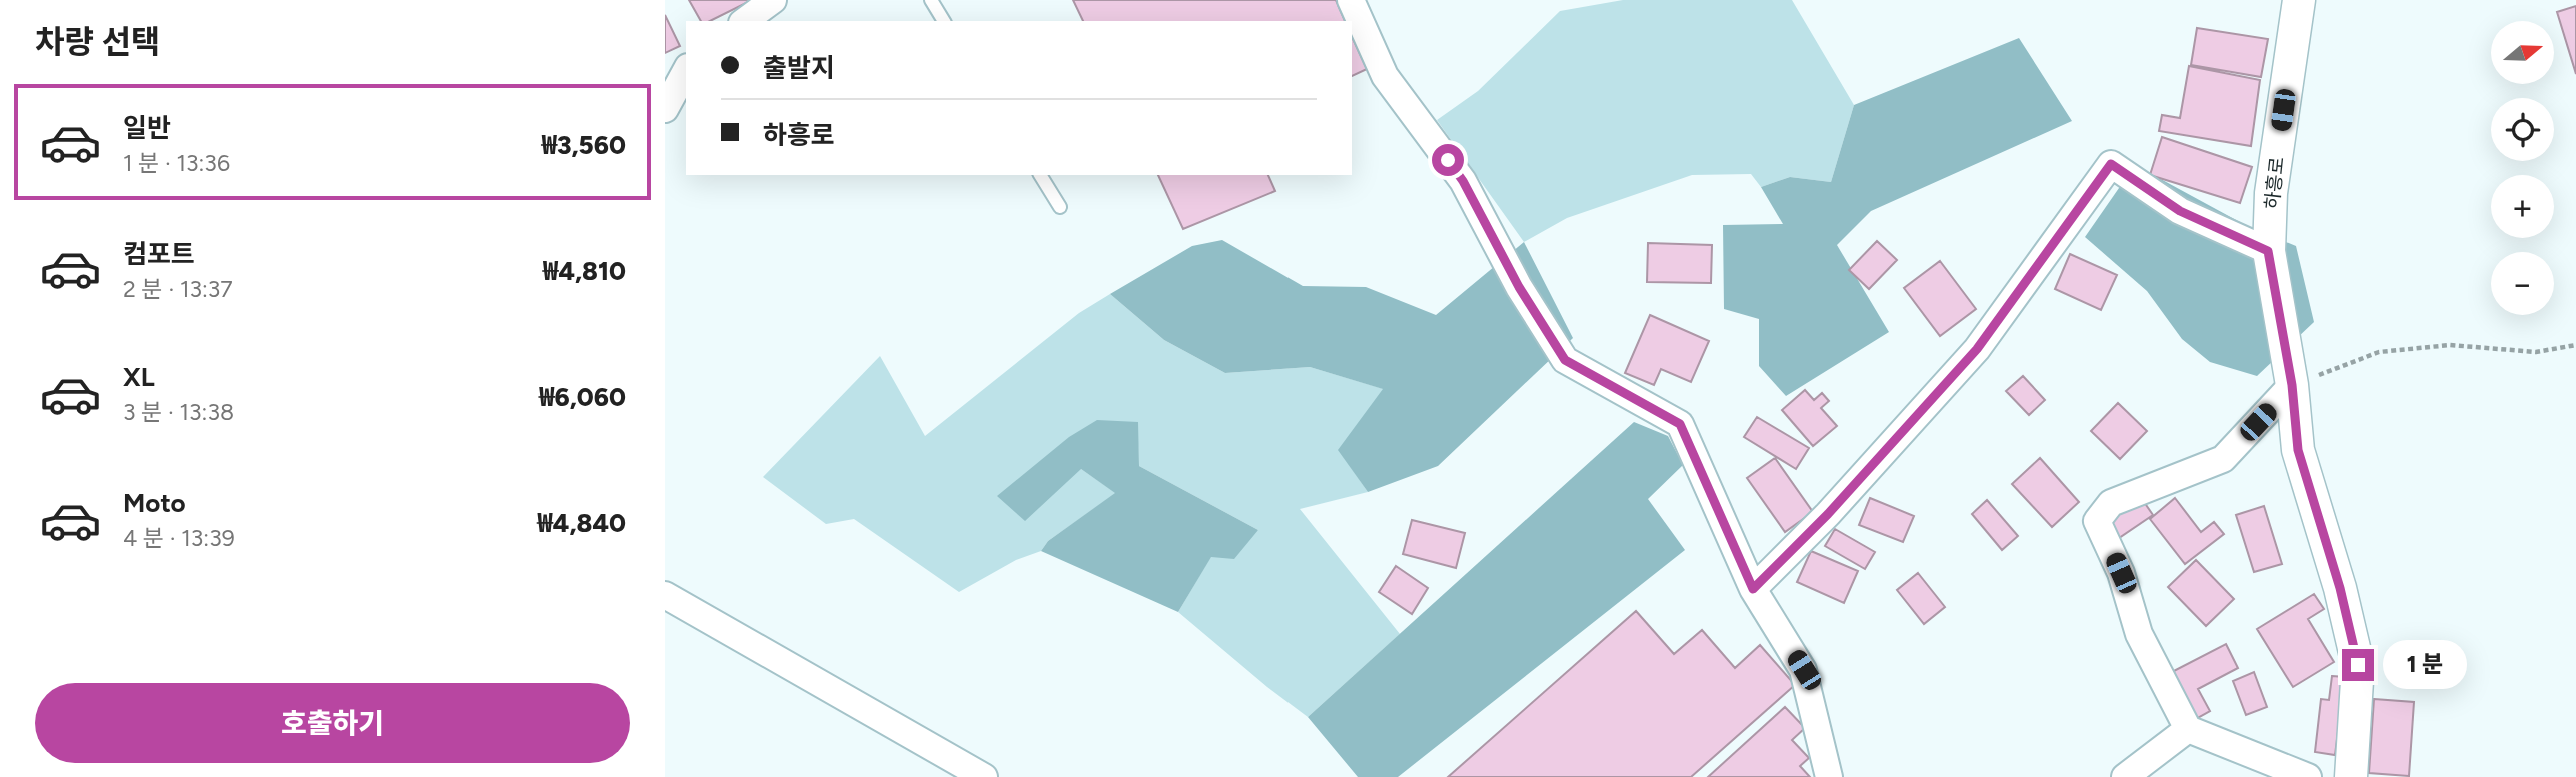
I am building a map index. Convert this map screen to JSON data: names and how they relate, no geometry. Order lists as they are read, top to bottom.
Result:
{
  "streets": {
    "street": ["하흥로"]
  },
  "north": "right",
  "page": {
    "heading": "차량 선택",
    "map_buttons": ["+", "−"],
    "banner": ["출발지", "하흥로"],
    "list": [
      {
        "name": "일반",
        "note": "1 분 · 13:36",
        "value": "₩3,560"
      },
      {
        "name": "컴포트",
        "note": "2 분 · 13:37",
        "value": "₩4,810"
      },
      {
        "name": "XL",
        "note": "3 분 · 13:38",
        "value": "₩6,060"
      },
      {
        "name": "Moto",
        "note": "4 분 · 13:39",
        "value": "₩4,840"
      }
    ],
    "bubble": "1 분",
    "buttons": "호출하기"
  }
}
